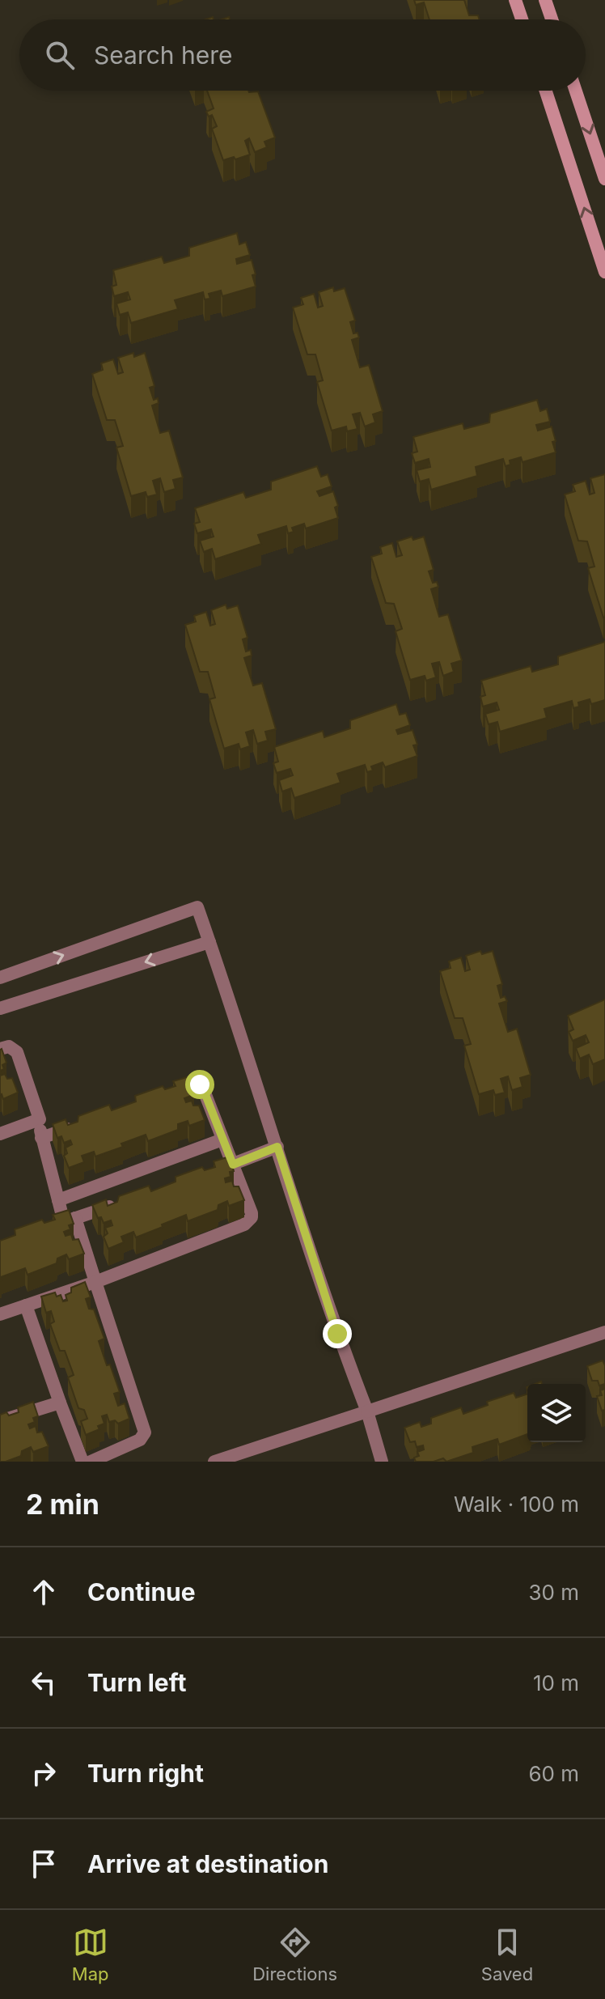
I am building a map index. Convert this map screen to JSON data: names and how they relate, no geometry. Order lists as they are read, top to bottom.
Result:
{
  "page": {
    "search": "Search here",
    "heading": ["2 min", "Walk · 100 m"],
    "list": [
      ["Continue", "30 m"],
      ["Turn left", "10 m"],
      ["Turn right", "60 m"],
      "Arrive at destination"
    ],
    "nav": ["Map", "Directions", "Saved"]
  }
}
